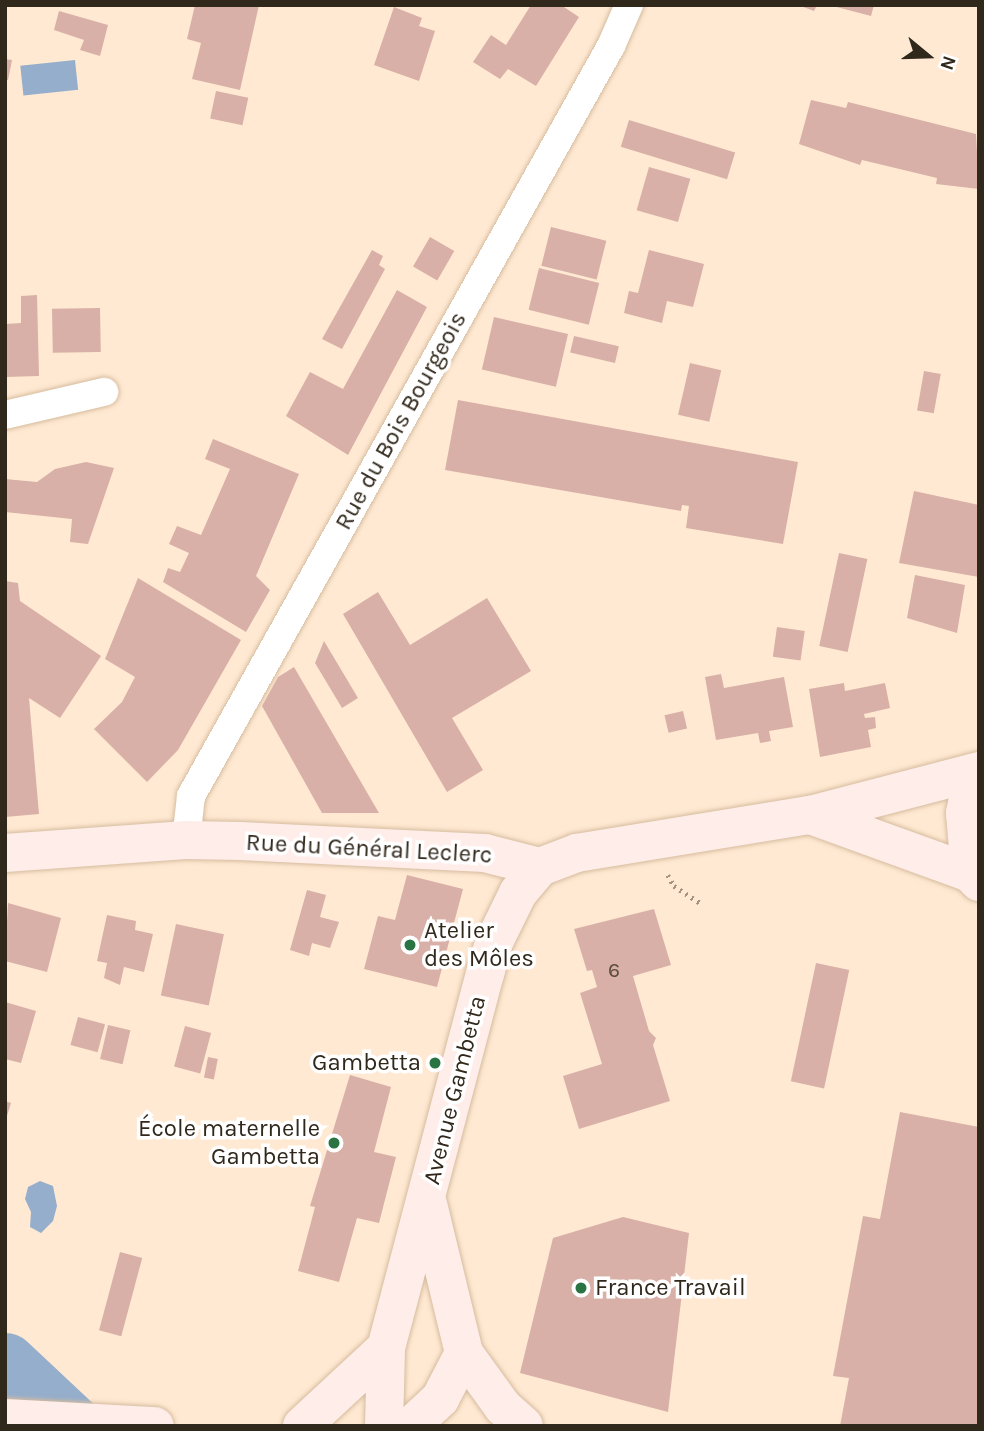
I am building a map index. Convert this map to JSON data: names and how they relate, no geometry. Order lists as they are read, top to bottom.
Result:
{
  "streets": {
    "street": ["Rue du Bois Bourgeois", "Rue du Général Leclerc", "Avenue Gambetta"]
  },
  "crossings": [
    ["Rue du Bois Bourgeois", "Rue du Général Leclerc"],
    ["Rue du Général Leclerc", "Avenue Gambetta"]
  ],
  "places": [
    "Atelier des Môles",
    "Gambetta",
    "École maternelle Gambetta",
    "France Travail"
  ],
  "house_numbers": ["6"],
  "north": "right"
}
